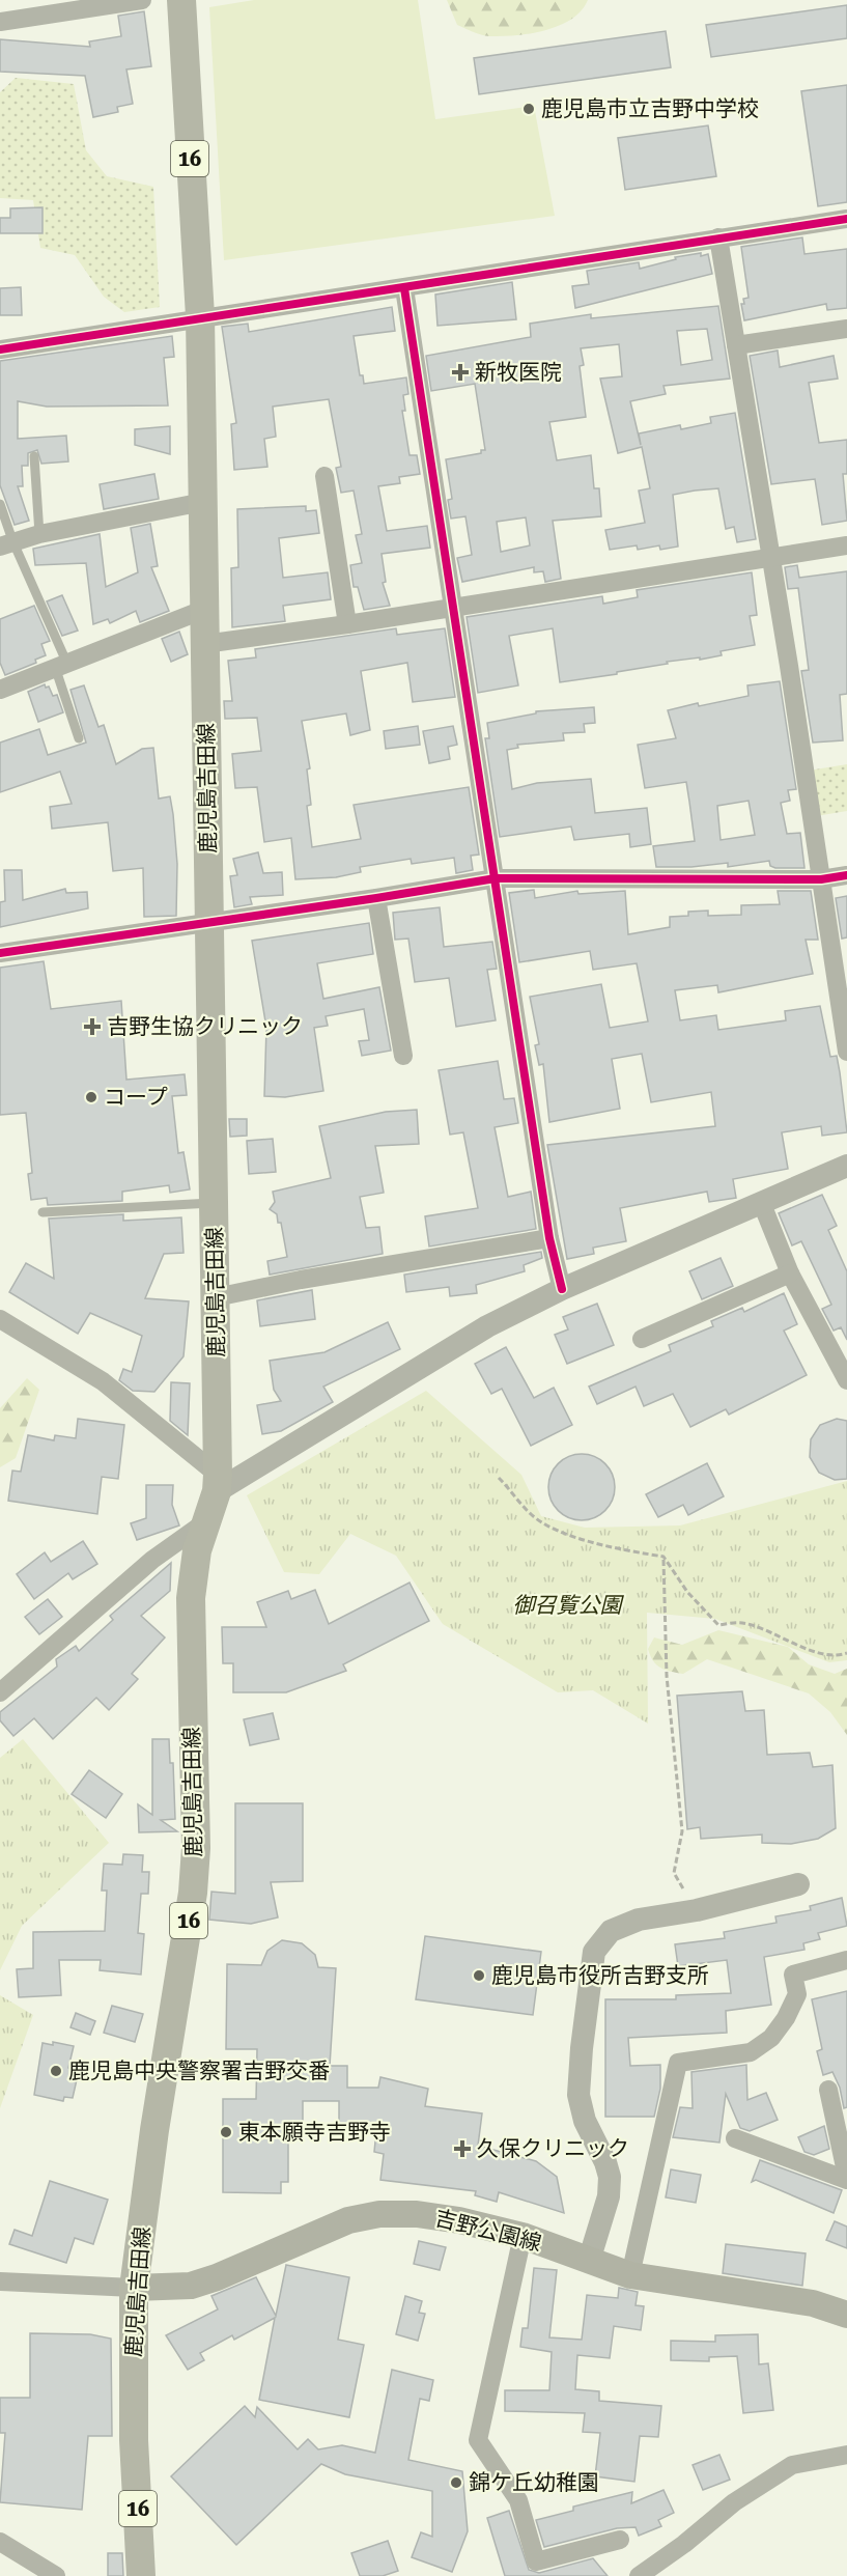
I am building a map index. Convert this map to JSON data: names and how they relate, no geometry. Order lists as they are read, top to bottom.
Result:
{
  "streets": {
    "main road": ["16", "鹿児島吉田線", "吉野公園線"]
  },
  "crossings": [
    ["鹿児島吉田線", "吉野公園線"]
  ],
  "parks": ["御召覧公園"],
  "places": {
    "other": [
      "鹿児島市立吉野中学校",
      "コープ",
      "鹿児島市役所吉野支所",
      "鹿児島中央警察署吉野交番",
      "東本願寺吉野寺",
      "錦ケ丘幼稚園"
    ],
    "health": ["新牧医院", "吉野生協クリニック", "久保クリニック"]
  }
}
